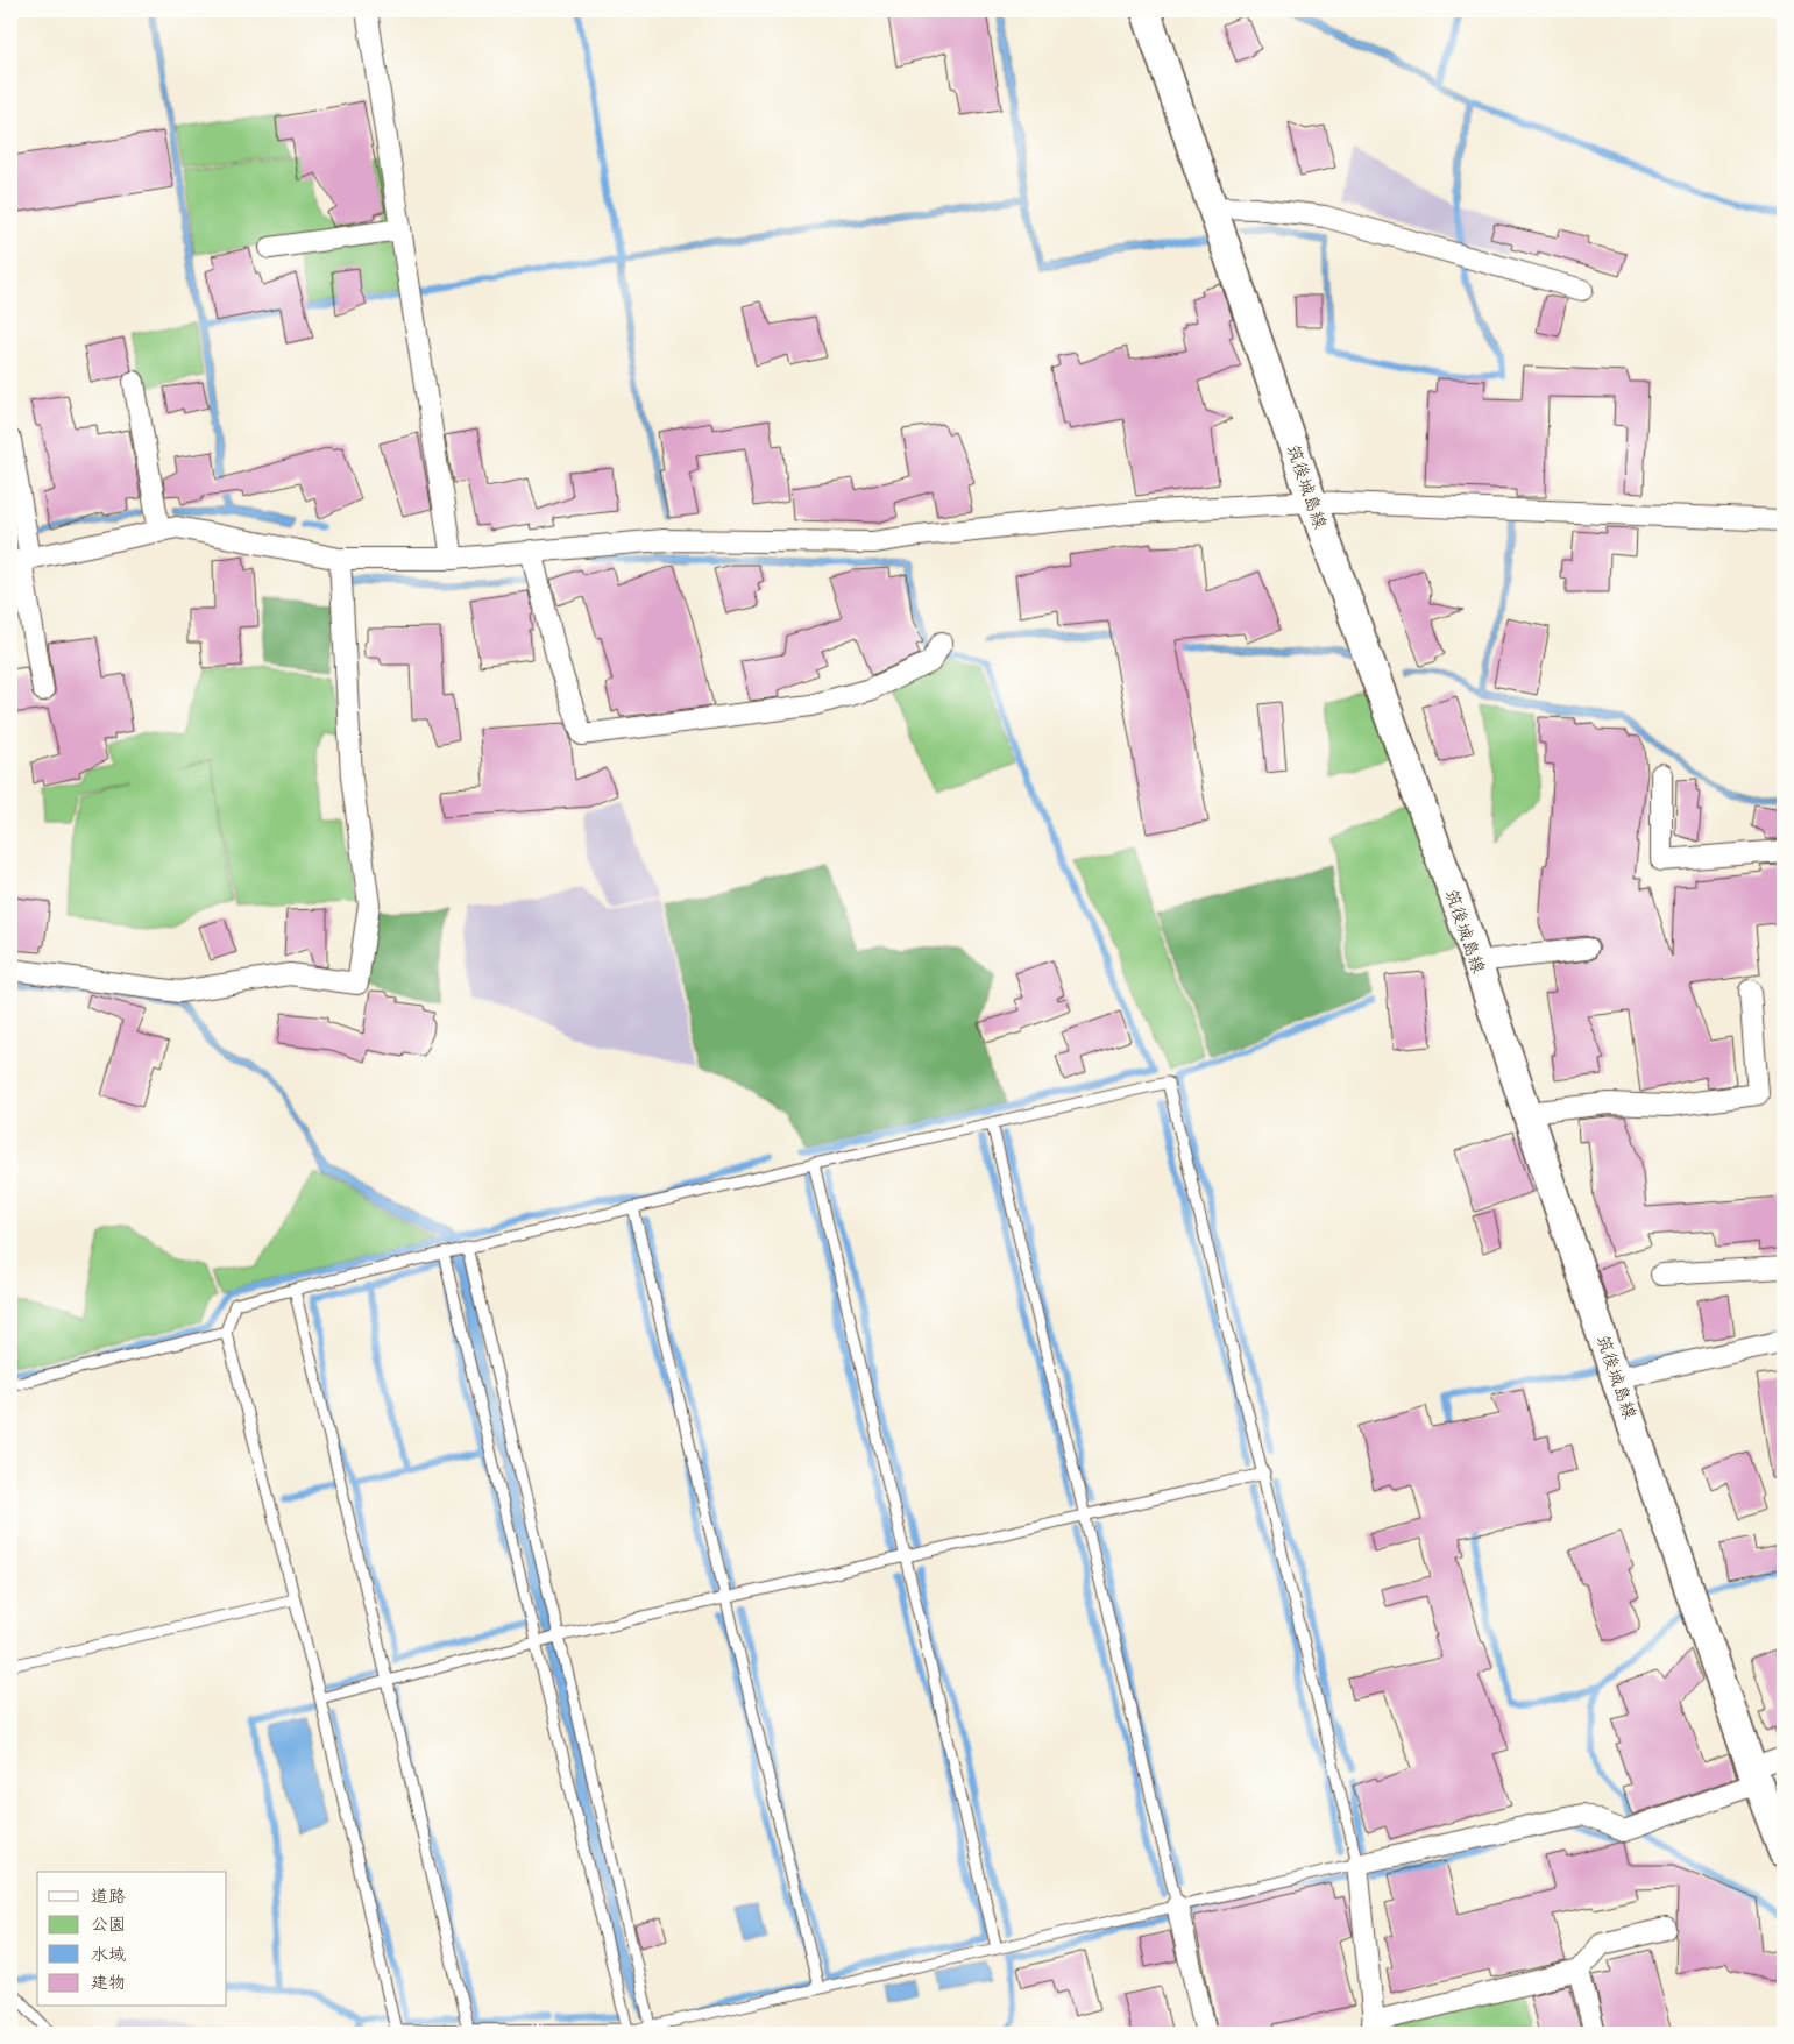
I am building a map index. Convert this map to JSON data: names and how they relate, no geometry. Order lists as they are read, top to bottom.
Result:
{
  "streets": {
    "main road": ["筑後城島線"]
  },
  "legend": [
    "道路",
    "公園",
    "水域",
    "建物"
  ]
}
